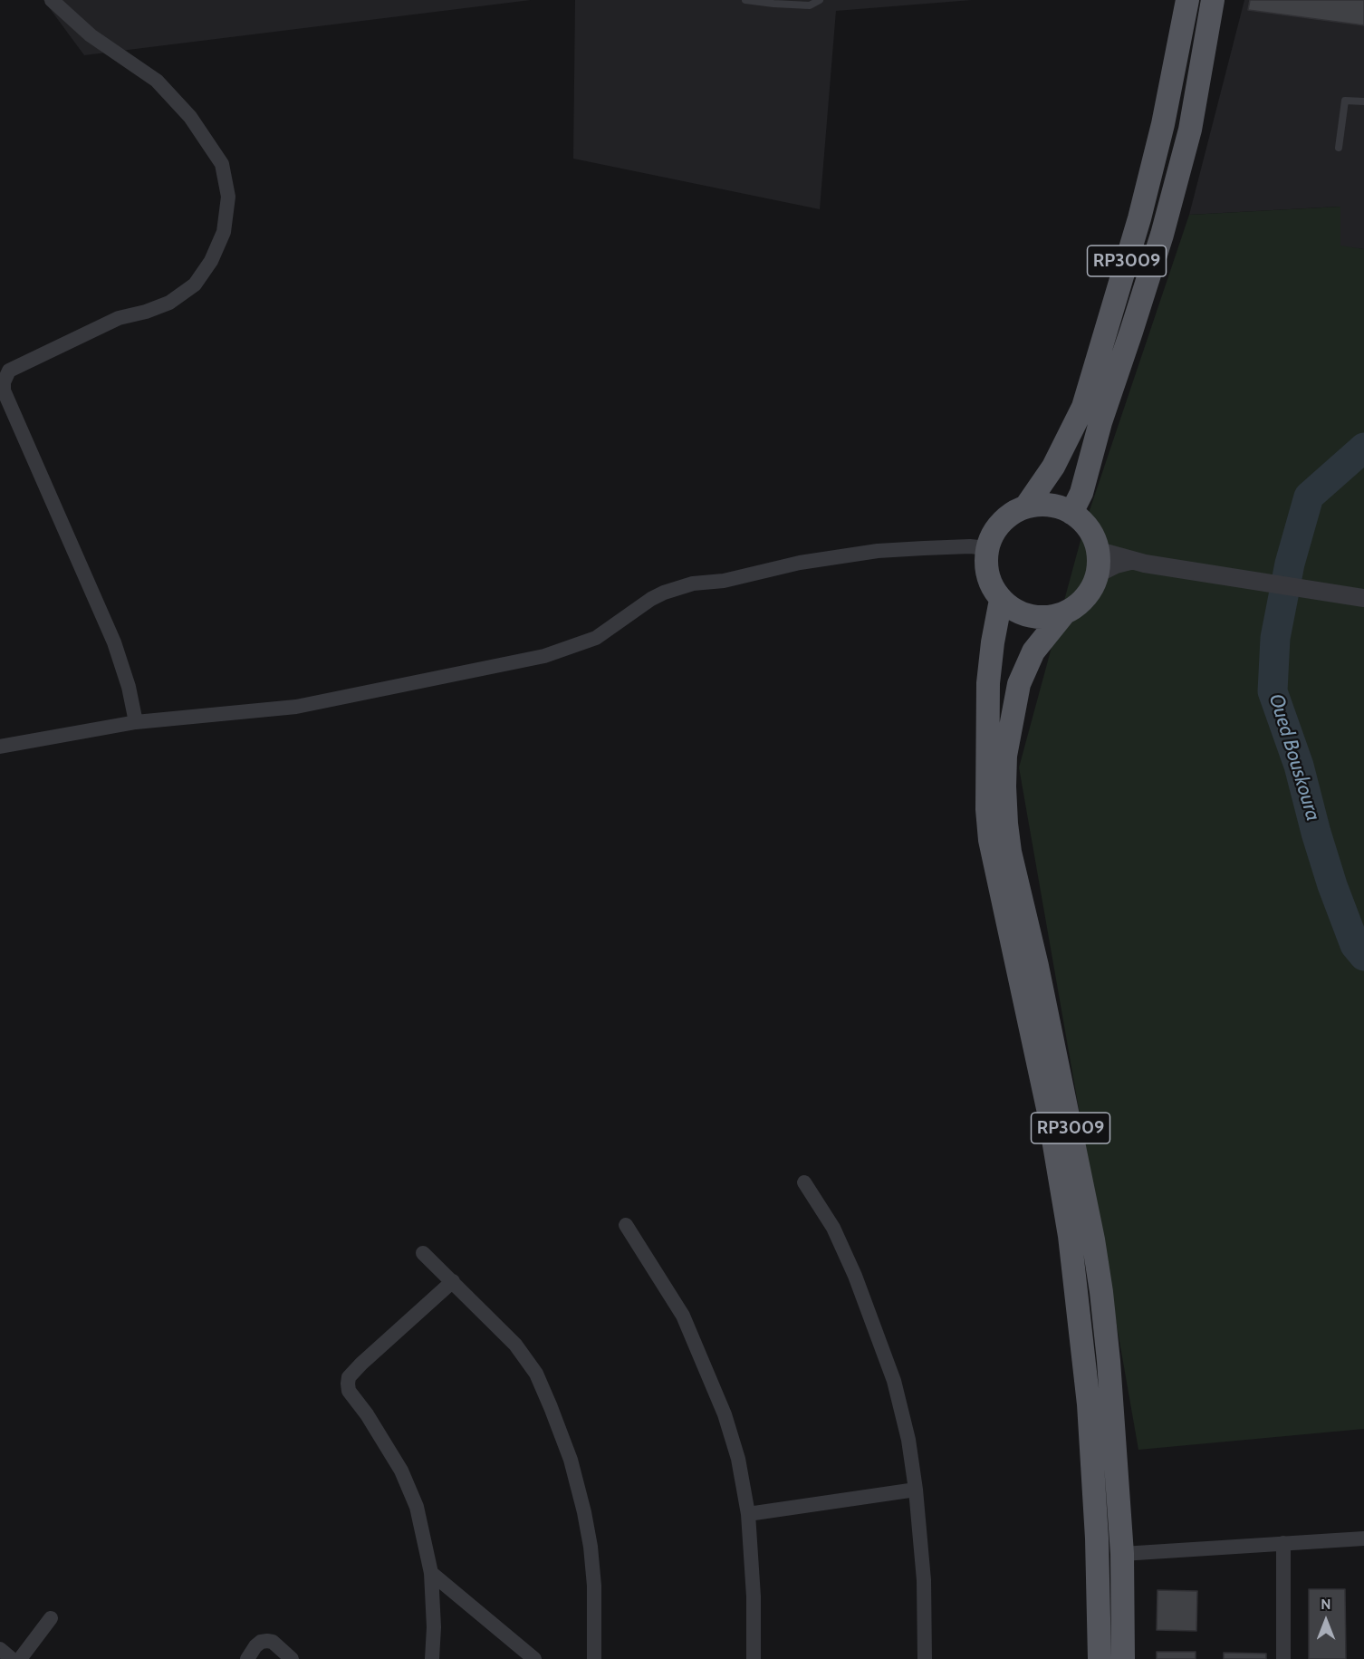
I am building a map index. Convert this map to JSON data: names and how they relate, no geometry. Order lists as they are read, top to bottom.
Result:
{
  "streets": {
    "main road": ["RP3009"]
  },
  "water": ["Oued Bouskoura"],
  "north": "top"
}
